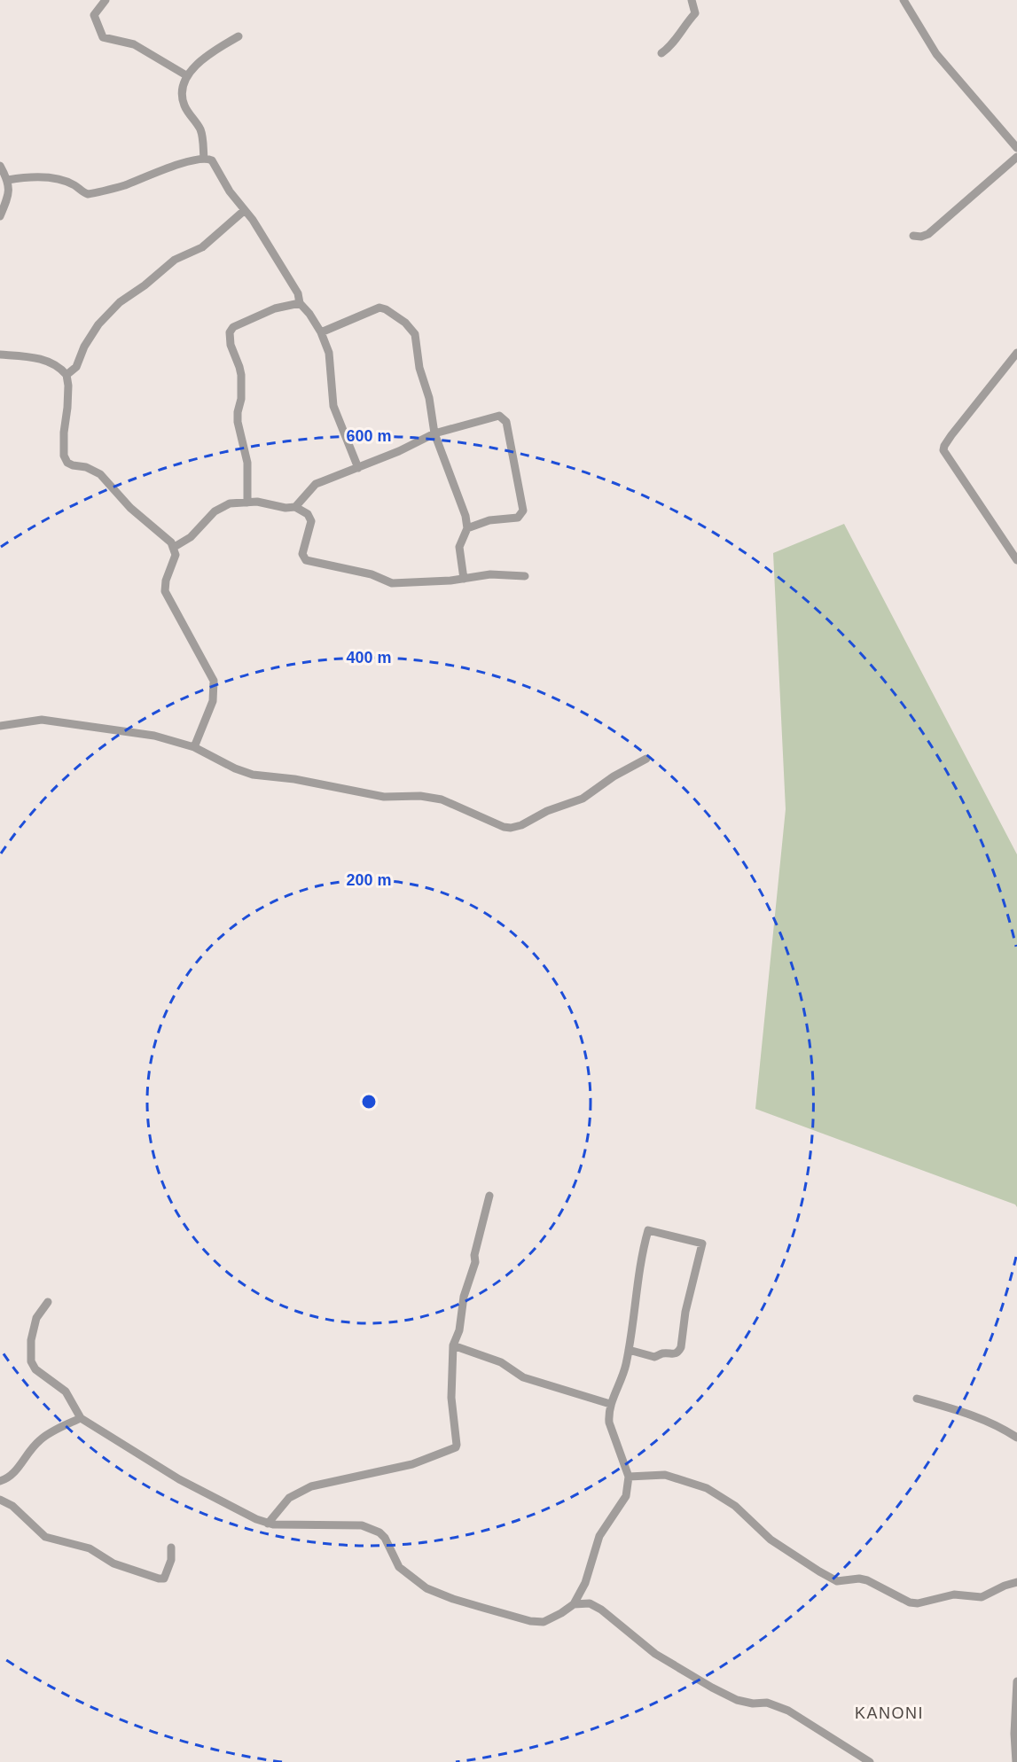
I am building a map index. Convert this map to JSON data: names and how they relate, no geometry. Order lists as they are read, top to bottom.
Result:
{
  "districts": ["KANONI"],
  "rings": ["600 m", "400 m", "200 m"]
}
